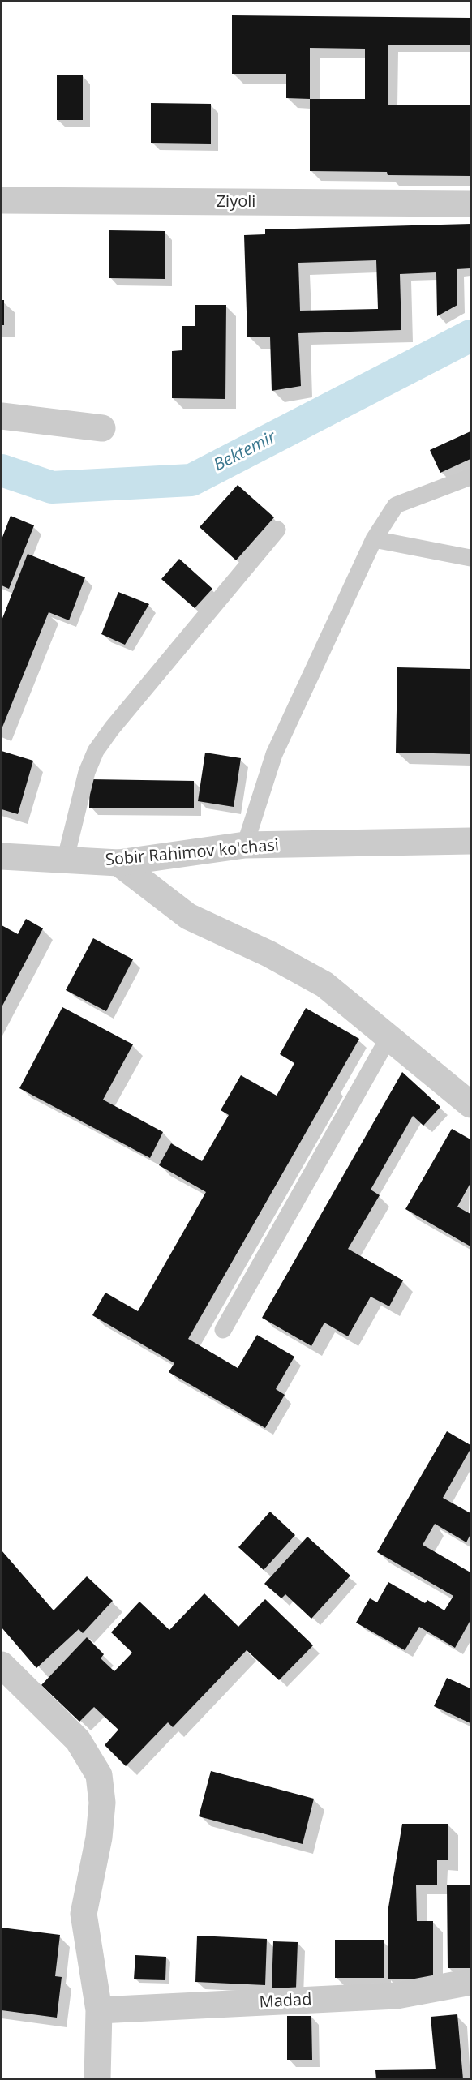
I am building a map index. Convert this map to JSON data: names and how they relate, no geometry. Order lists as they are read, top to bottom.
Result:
{
  "streets": {
    "street": ["Ziyoli", "Sobir Rahimov ko'chasi", "Madad"]
  },
  "water": ["Bektemir"]
}
